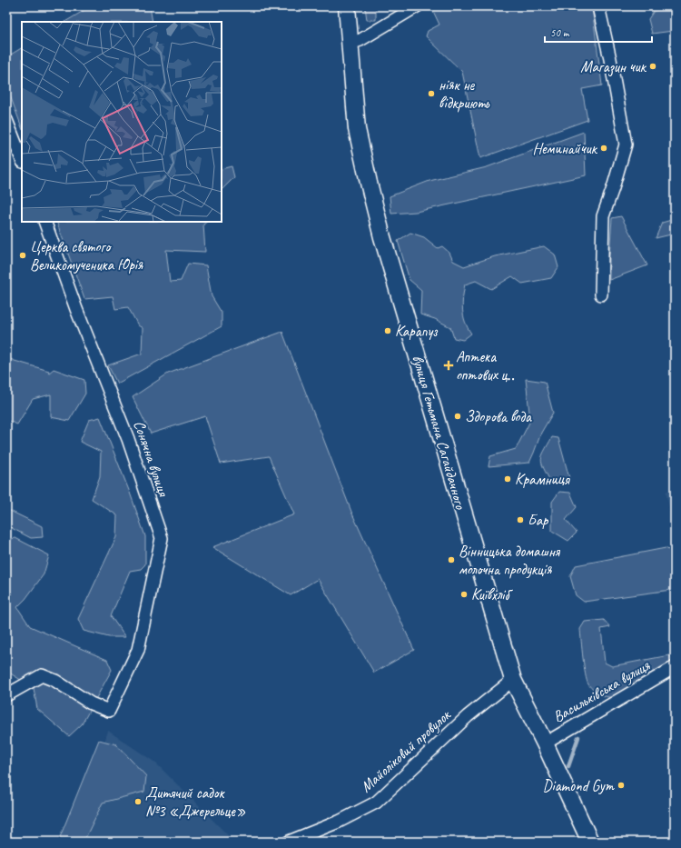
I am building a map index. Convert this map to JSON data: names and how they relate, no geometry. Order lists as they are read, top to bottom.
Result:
{
  "streets": {
    "main road": ["вулиця Гетьмана Сагайдачного"],
    "street": ["Сонячна вулиця", "Васильківська вулиця", "Майоліковий провулок"]
  },
  "crossings": [
    ["вулиця Гетьмана Сагайдачного", "Васильківська вулиця"],
    ["вулиця Гетьмана Сагайдачного", "Майоліковий провулок"]
  ],
  "places": {
    "other": [
      "Магазин чик",
      "ніяк не відкриють",
      "Неминайчик",
      "Церква святого Великомученика Юрія",
      "Карапуз",
      "Здорова вода",
      "Крамниця",
      "Бар",
      "Вінницька домашня молочна продукція",
      "Київхліб",
      "Diamond Gym",
      "Дитячий садок №3 «Джерельце»"
    ],
    "health": ["Аптека оптових ц‥"]
  },
  "scale_bar": "50 m"
}
